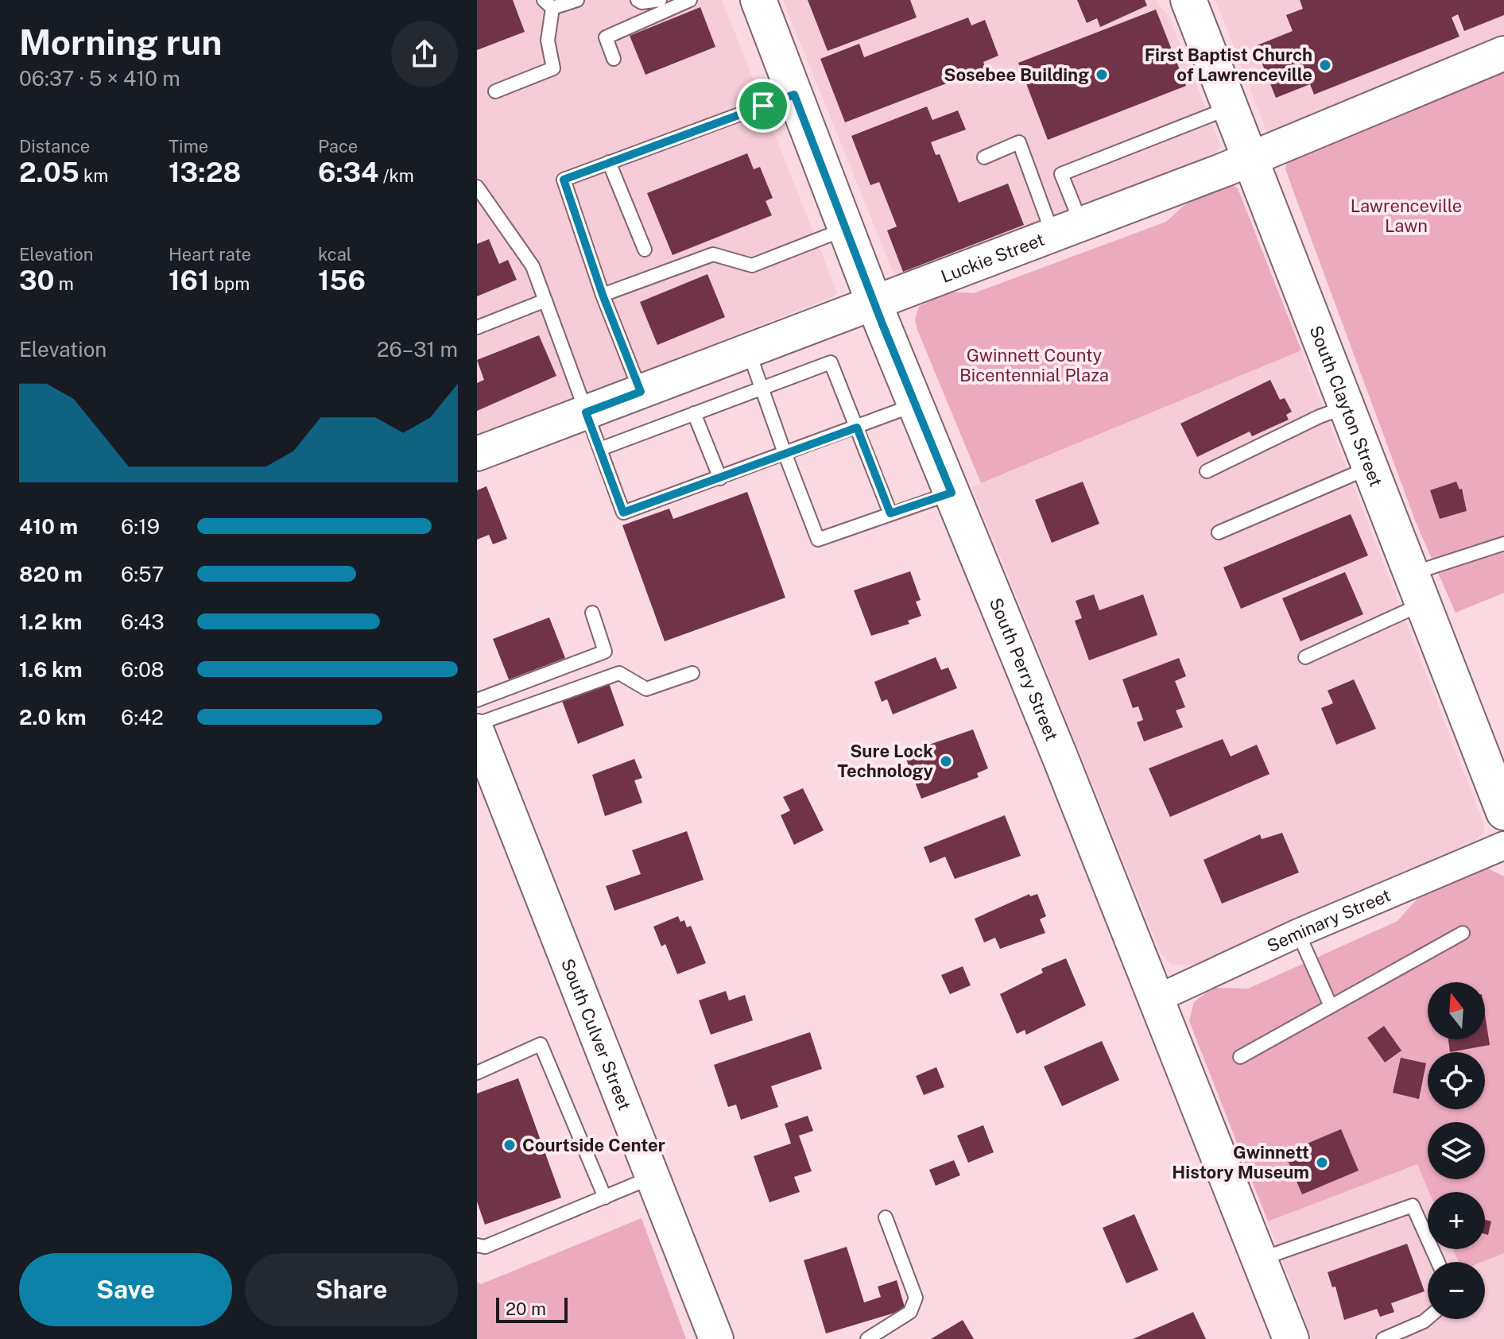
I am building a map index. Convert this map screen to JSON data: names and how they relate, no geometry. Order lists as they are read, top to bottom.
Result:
{
  "streets": {
    "main road": ["South Clayton Street", "South Perry Street"],
    "street": ["Luckie Street", "Seminary Street", "South Culver Street"]
  },
  "crossings": [
    ["Luckie Street", "South Clayton Street"],
    ["Luckie Street", "South Perry Street"],
    ["South Perry Street", "Seminary Street"]
  ],
  "parks": ["Lawrenceville Lawn", "Gwinnett County Bicentennial Plaza"],
  "places": [
    "First Baptist Church of Lawrenceville",
    "Sosebee Building",
    "Sure Lock Technology",
    "Courtside Center",
    "Gwinnett History Museum"
  ],
  "scale_bar": "20 m",
  "north": "top",
  "page": {
    "heading": ["Morning run", "06:37 · 5 × 410 m"],
    "stats": [
      ["Distance", "2.05 km"],
      ["Time", "13:28"],
      ["Pace", "6:34 /km"],
      ["Elevation", "30 m"],
      ["Heart rate", "161 bpm"],
      ["kcal", "156"]
    ],
    "chart": ["Elevation", "26–31 m"],
    "list": [
      {
        "name": "410 m",
        "note": "6:19"
      },
      {
        "name": "820 m",
        "note": "6:57"
      },
      {
        "name": "1.2 km",
        "note": "6:43"
      },
      {
        "name": "1.6 km",
        "note": "6:08"
      },
      {
        "name": "2.0 km",
        "note": "6:42"
      }
    ],
    "map_buttons": ["+", "−"],
    "buttons": ["Save", "Share"],
    "scale": "20 m"
  }
}
